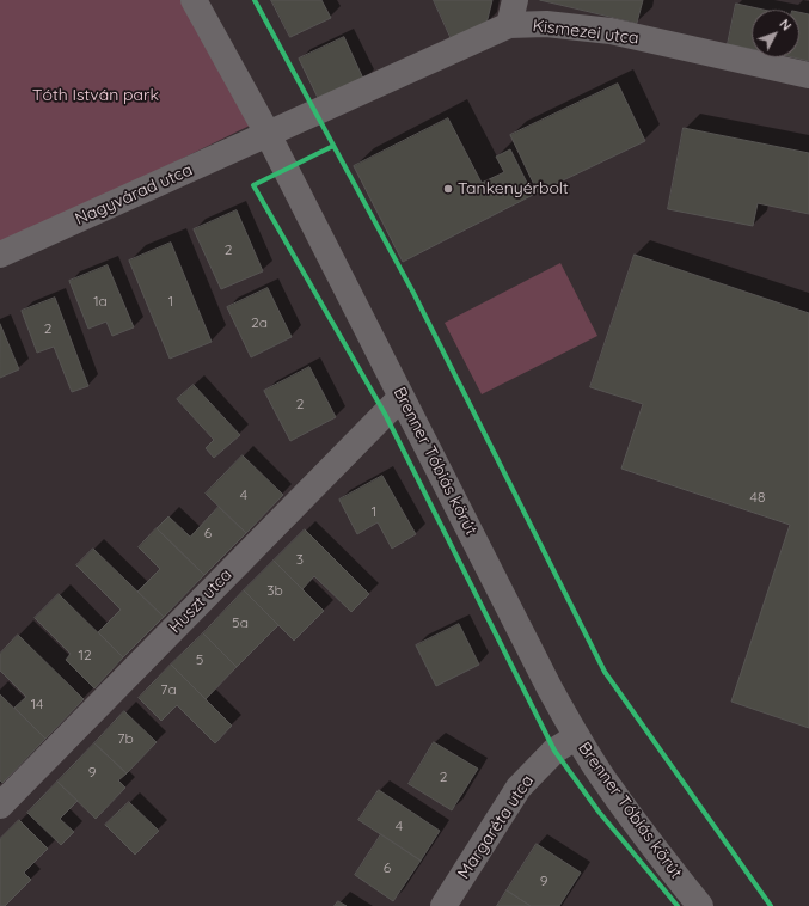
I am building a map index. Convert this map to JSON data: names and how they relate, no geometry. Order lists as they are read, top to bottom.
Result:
{
  "streets": {
    "street": [
      "Kismezei utca",
      "Nagyvárad utca",
      "Brenner Tóbiás körút",
      "Huszt utca",
      "Margaréta utca"
    ]
  },
  "crossings": [
    ["Kismezei utca", "Nagyvárad utca"],
    ["Kismezei utca", "Brenner Tóbiás körút"],
    ["Nagyvárad utca", "Brenner Tóbiás körút"],
    ["Brenner Tóbiás körút", "Huszt utca"],
    ["Brenner Tóbiás körút", "Margaréta utca"]
  ],
  "parks": ["Tóth István park"],
  "places": ["Tankenyérbolt"],
  "house_numbers": [
    "2",
    "1a",
    "1",
    "2a",
    "2",
    "2",
    "4",
    "48",
    "1",
    "6",
    "3",
    "3b",
    "5a",
    "12",
    "5",
    "7a",
    "14",
    "7b",
    "9",
    "2",
    "4",
    "6",
    "9"
  ],
  "north": "top right"
}
